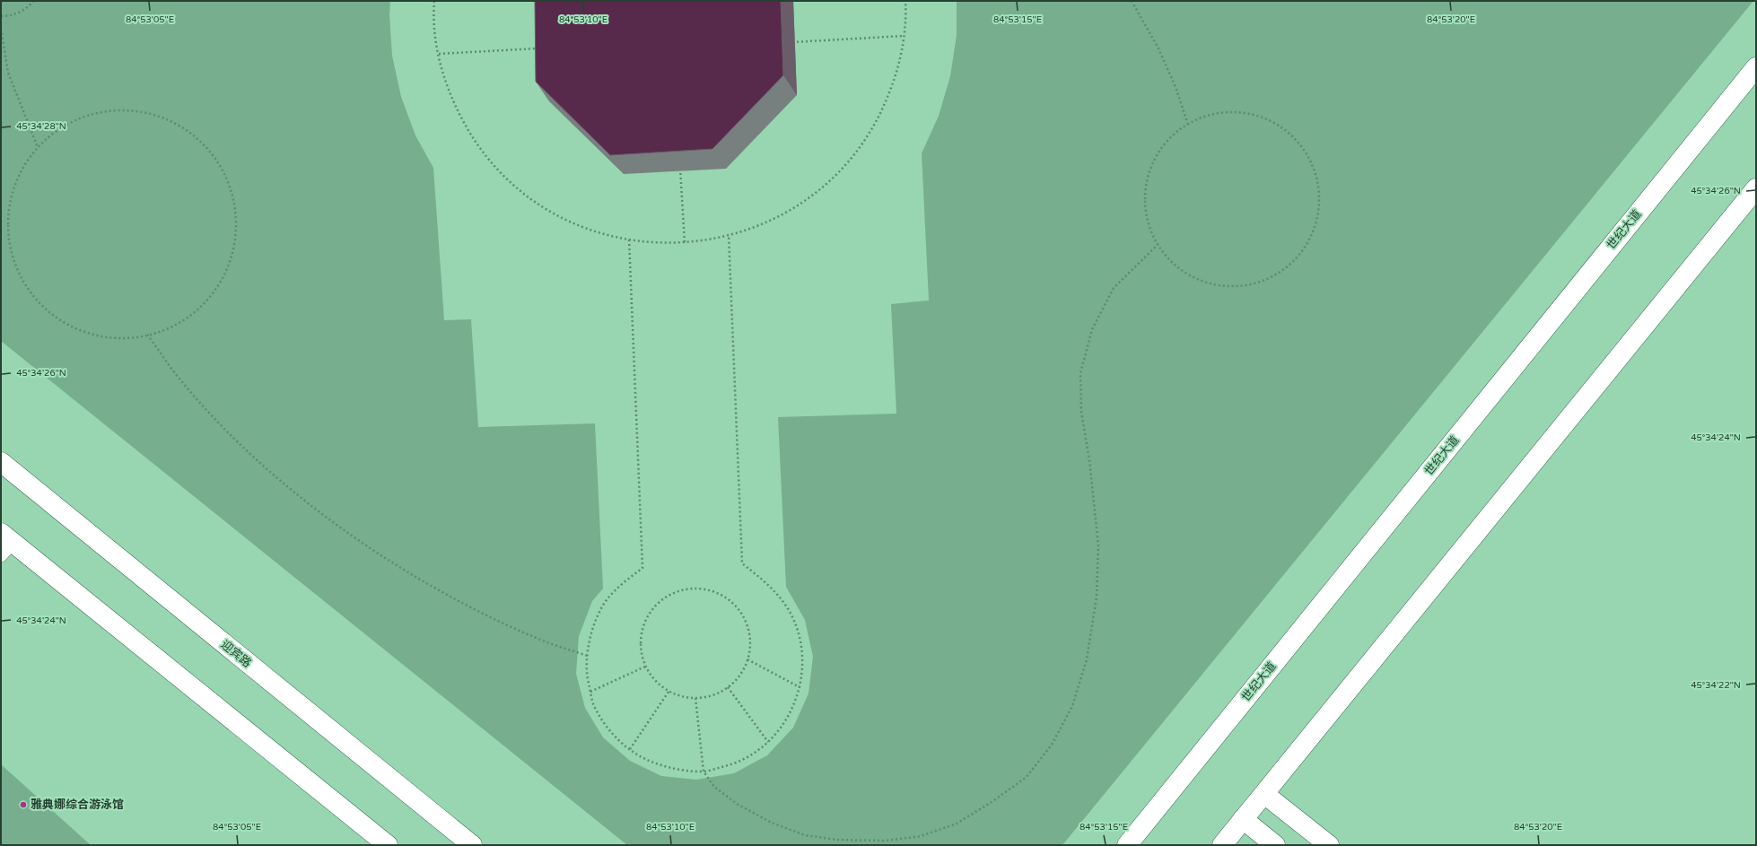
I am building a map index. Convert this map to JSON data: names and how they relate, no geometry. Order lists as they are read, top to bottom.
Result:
{
  "streets": {
    "main road": ["世纪大道", "迎宾路"]
  },
  "places": ["雅典娜综合游泳馆"],
  "coordinates": [
    "84°53'05\"E",
    "84°53'10\"E",
    "84°53'15\"E",
    "84°53'20\"E",
    "45°34'28\"N",
    "45°34'26\"N",
    "45°34'24\"N",
    "45°34'22\"N"
  ]
}
